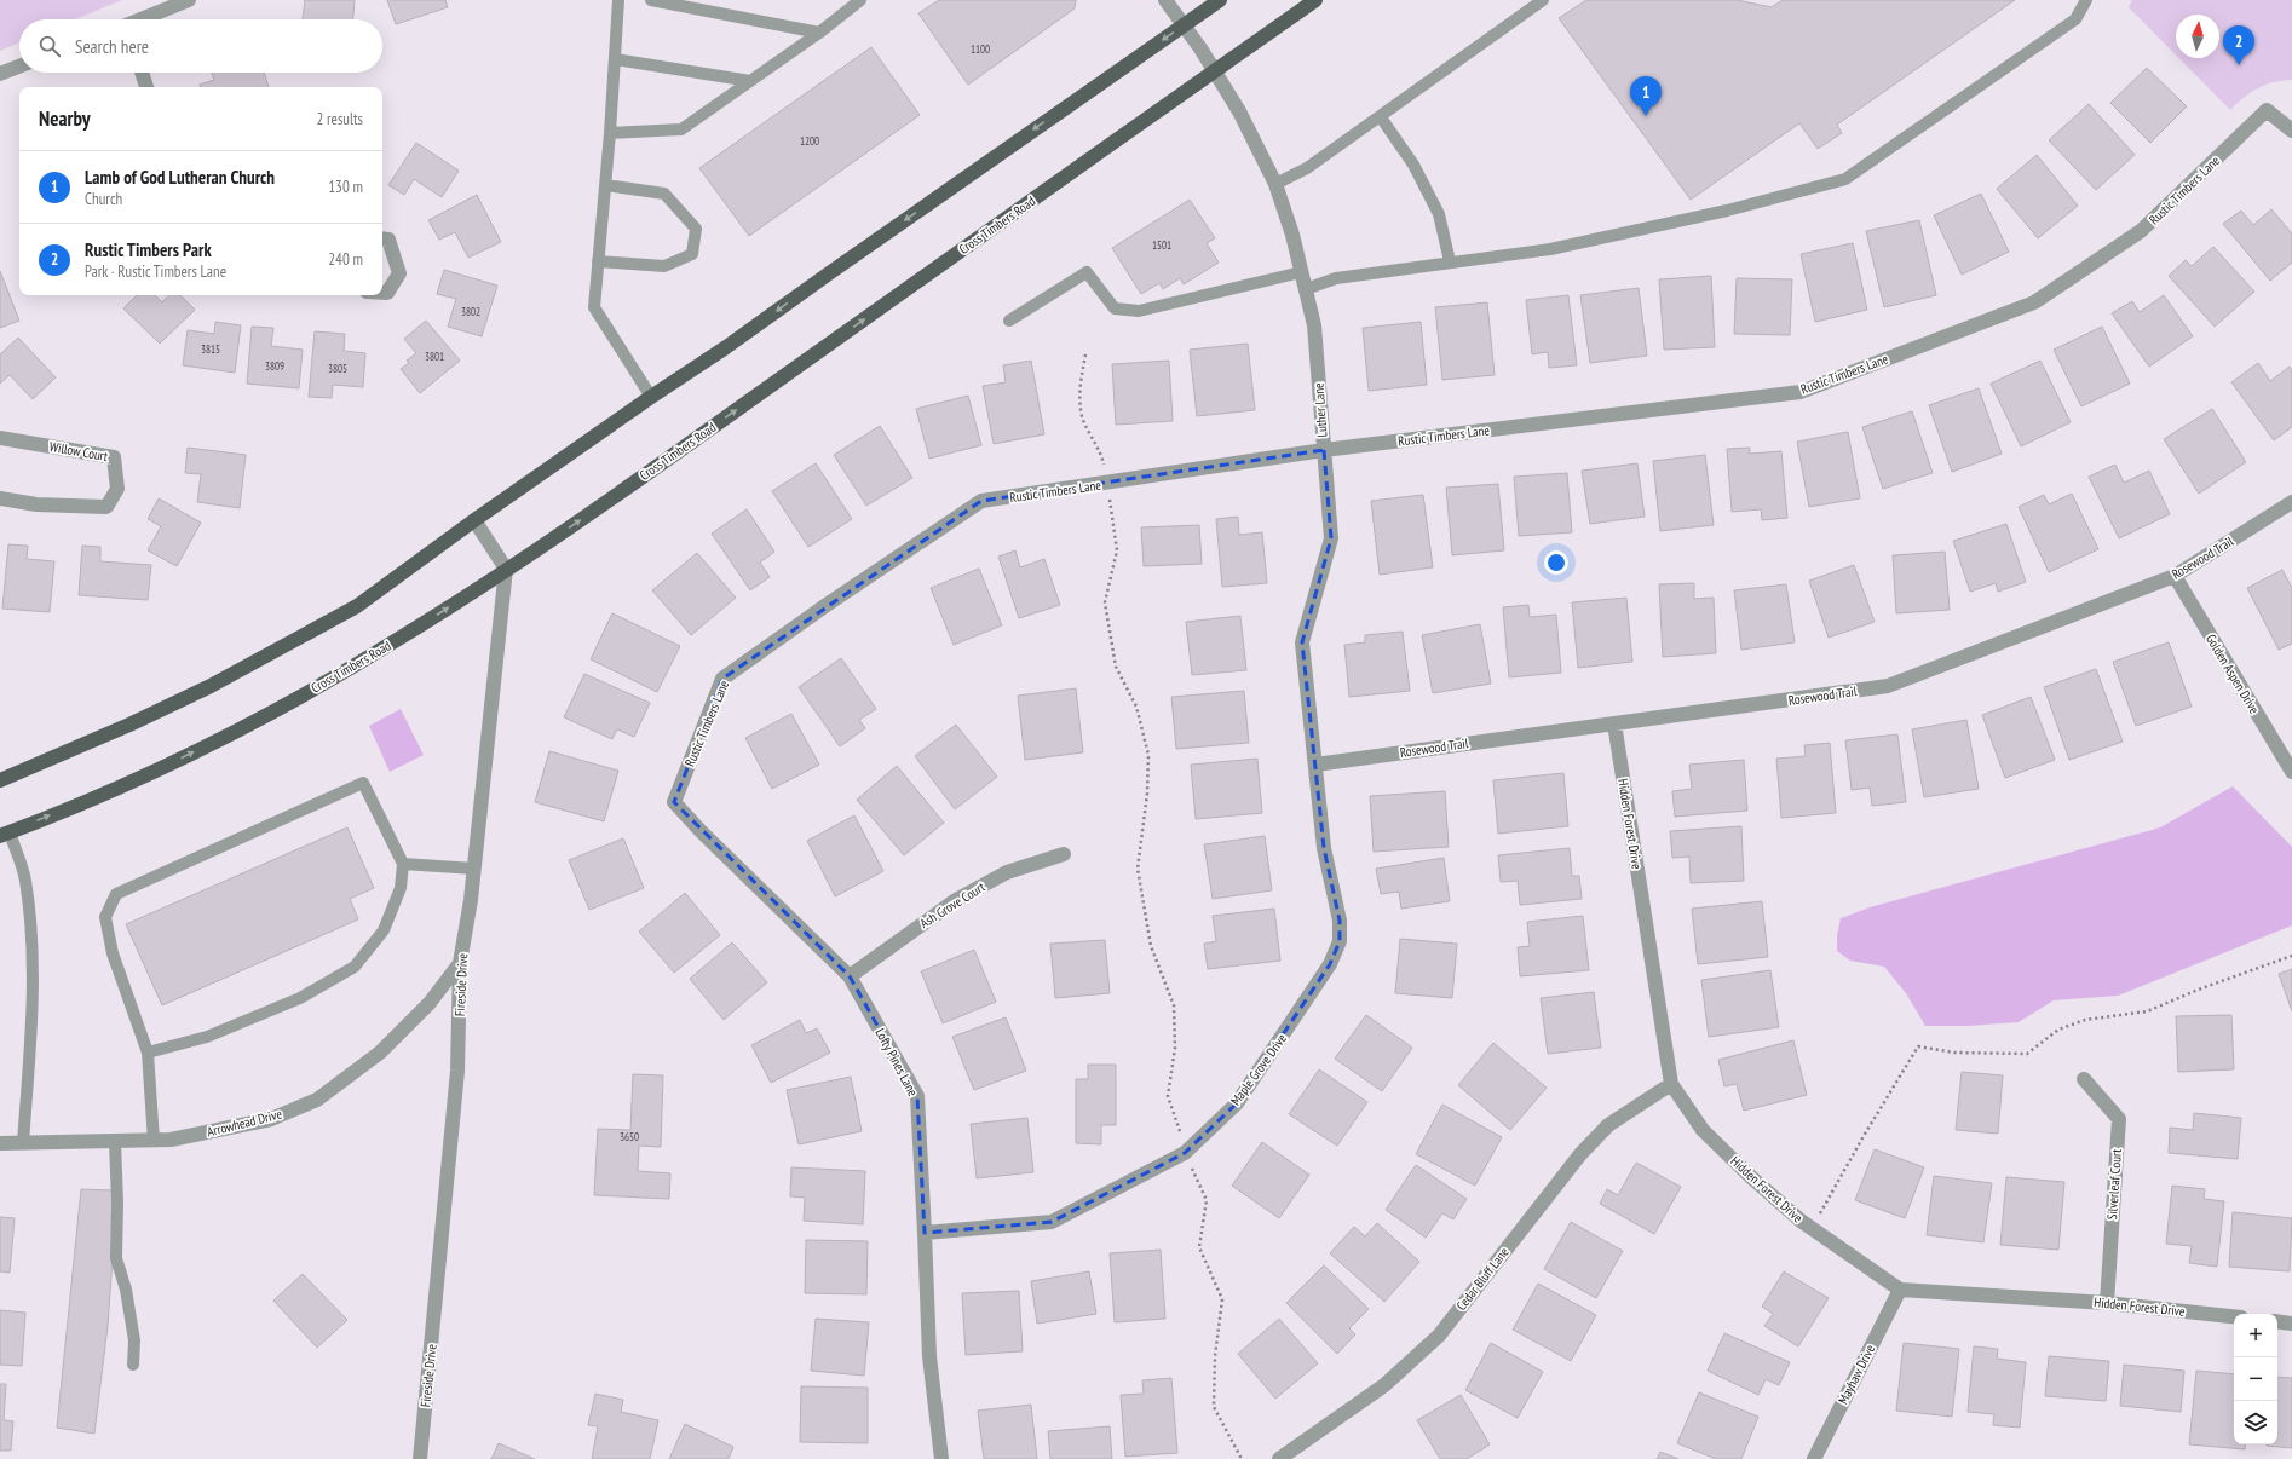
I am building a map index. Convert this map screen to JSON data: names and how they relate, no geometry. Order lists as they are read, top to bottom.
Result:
{
  "streets": {
    "main road": ["Cross Timbers Road"],
    "street": [
      "Rustic Timbers Lane",
      "Luther Lane",
      "Willow Court",
      "Rosewood Trail",
      "Golden Aspen Drive",
      "Hidden Forest Drive",
      "Ash Grove Court",
      "Fireside Drive",
      "Lofty Pines Lane",
      "Maple Grove Drive",
      "Arrowhead Drive",
      "Silverleaf Court",
      "Cedar Bluff Lane",
      "Mayhaw Drive"
    ]
  },
  "crossings": [
    ["Rustic Timbers Lane", "Luther Lane"],
    ["Rustic Timbers Lane", "Lofty Pines Lane"],
    ["Cross Timbers Road", "Luther Lane"],
    ["Cross Timbers Road", "Fireside Drive"],
    ["Luther Lane", "Rosewood Trail"],
    ["Luther Lane", "Maple Grove Drive"],
    ["Rosewood Trail", "Golden Aspen Drive"],
    ["Rosewood Trail", "Hidden Forest Drive"],
    ["Rosewood Trail", "Maple Grove Drive"],
    ["Hidden Forest Drive", "Silverleaf Court"],
    ["Hidden Forest Drive", "Cedar Bluff Lane"],
    ["Hidden Forest Drive", "Mayhaw Drive"],
    ["Ash Grove Court", "Lofty Pines Lane"],
    ["Fireside Drive", "Arrowhead Drive"],
    ["Lofty Pines Lane", "Maple Grove Drive"]
  ],
  "house_numbers": [
    "1100",
    "1200",
    "1501",
    "3802",
    "3815",
    "3801",
    "3809",
    "3805",
    "3650"
  ],
  "north": "top",
  "page": {
    "search": "Search here",
    "pins": ["2", "1"],
    "heading": ["Nearby", "2 results"],
    "list": [
      {
        "mark": "1",
        "name": "Lamb of God Lutheran Church",
        "note": "Church",
        "value": "130 m"
      },
      {
        "mark": "2",
        "name": "Rustic Timbers Park",
        "note": "Park · Rustic Timbers Lane",
        "value": "240 m"
      }
    ],
    "map_buttons": ["+", "−"]
  }
}
